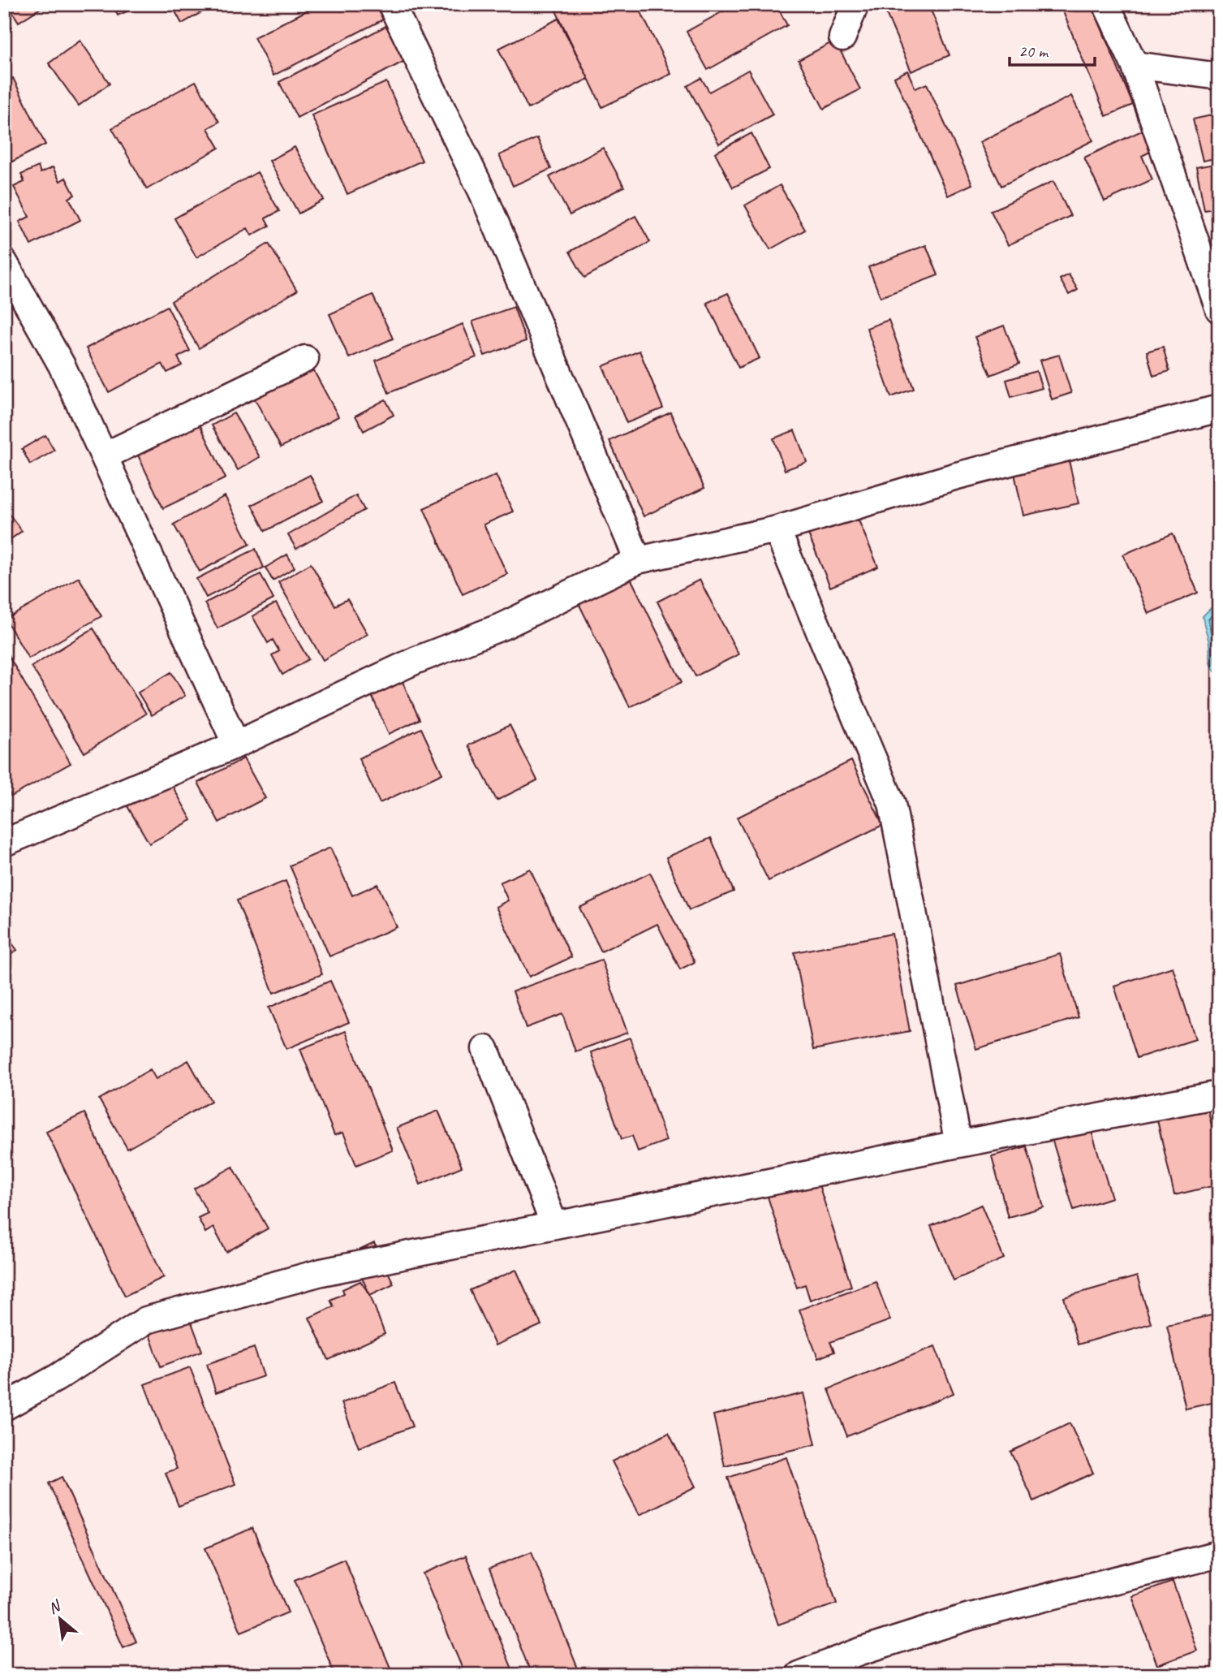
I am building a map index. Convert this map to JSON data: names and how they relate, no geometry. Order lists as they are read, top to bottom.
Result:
{
  "scale_bar": "20 m",
  "north": "top left"
}
